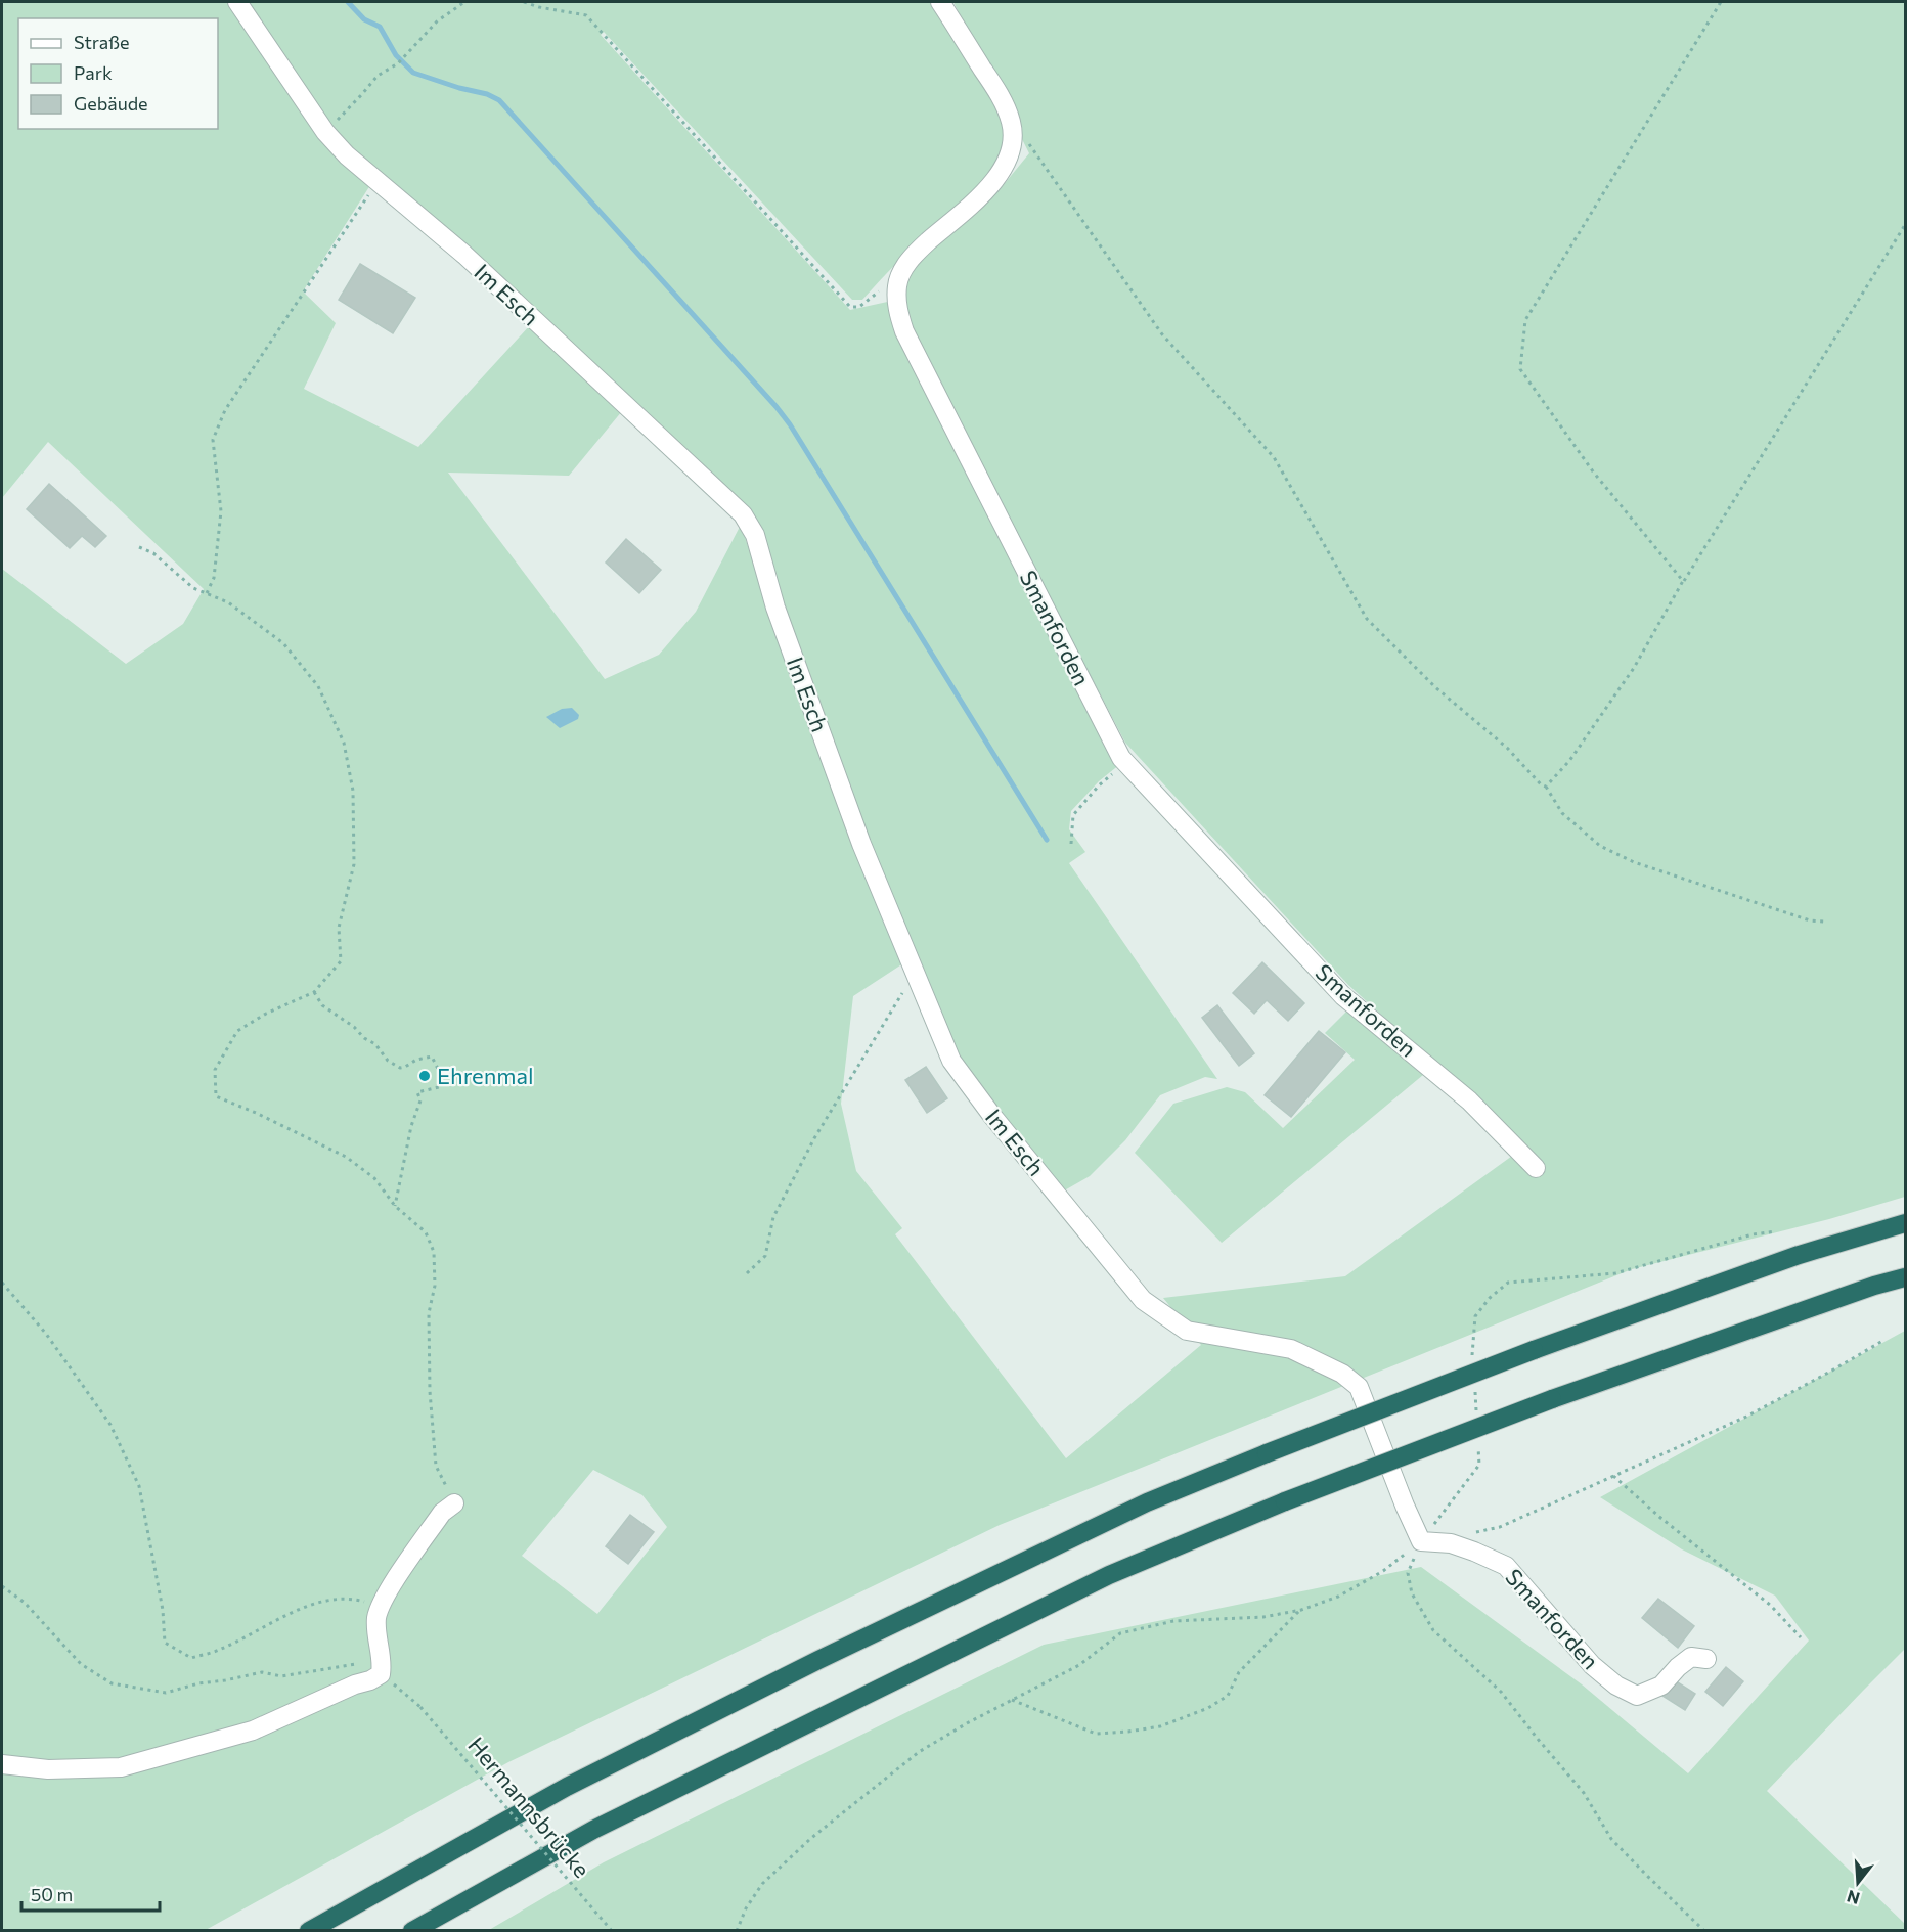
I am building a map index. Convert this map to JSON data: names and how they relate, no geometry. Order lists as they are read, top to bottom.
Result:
{
  "streets": {
    "street": ["Im Esch", "Smanforden"],
    "path": ["Hermannsbrücke"]
  },
  "crossings": [
    ["Im Esch", "Smanforden"]
  ],
  "places": ["Ehrenmal"],
  "legend": ["Straße", "Park", "Gebäude"],
  "scale_bar": "50 m",
  "north": "bottom"
}
